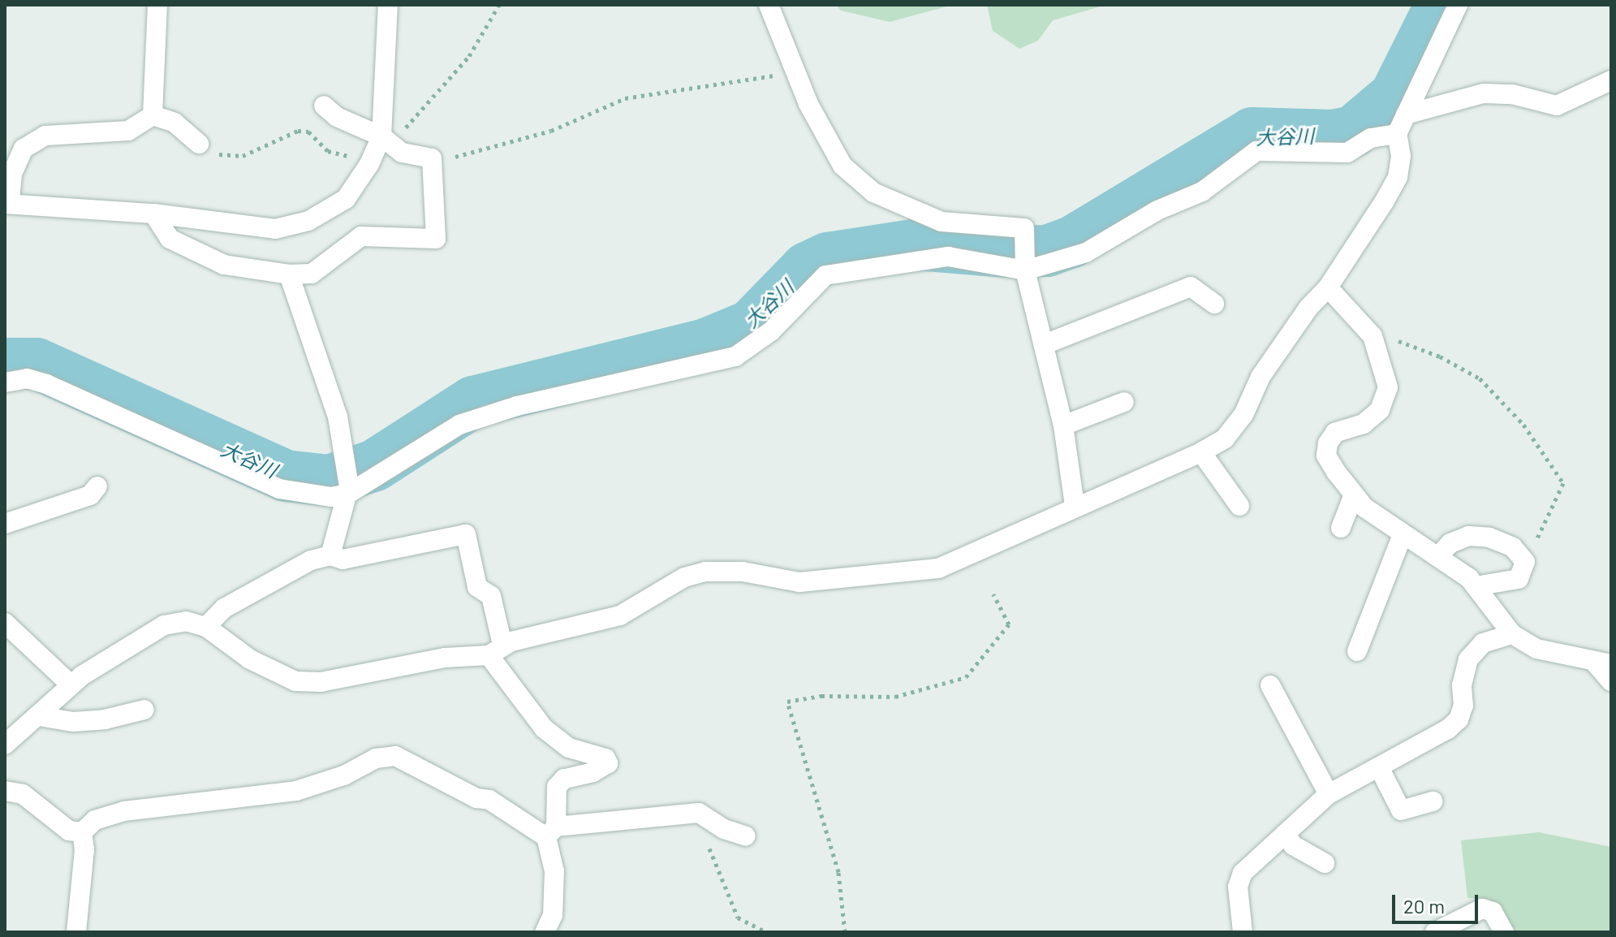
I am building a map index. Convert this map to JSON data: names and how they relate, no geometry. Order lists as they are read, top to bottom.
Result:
{
  "water": ["大谷川"],
  "scale_bar": "20 m"
}
